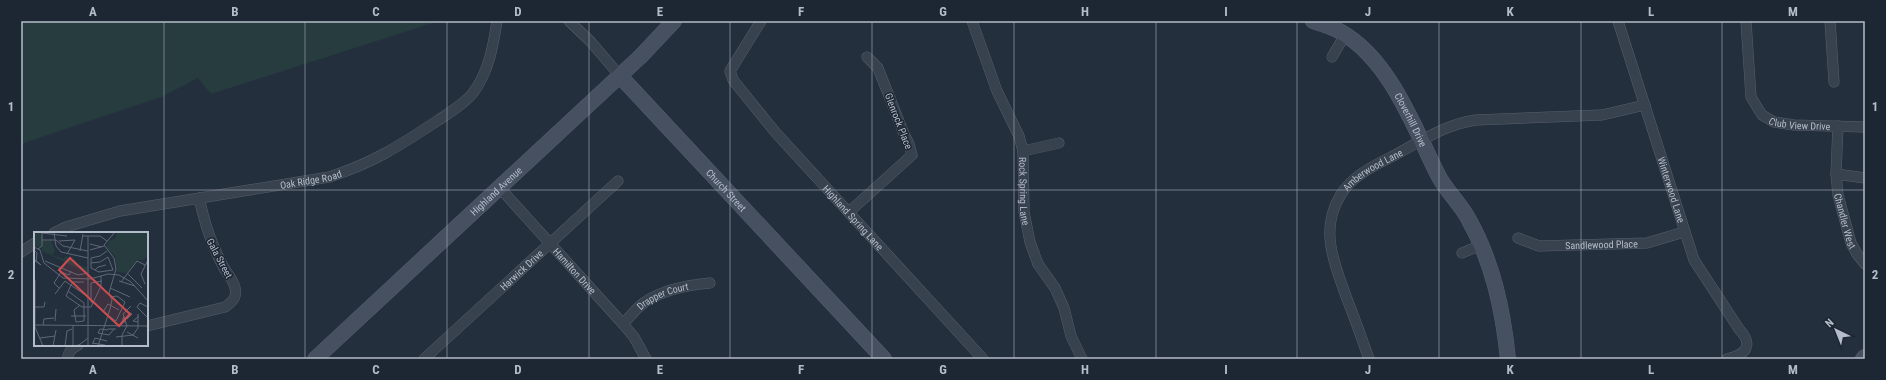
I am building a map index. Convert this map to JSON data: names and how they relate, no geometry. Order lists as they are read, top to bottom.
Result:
{
  "streets": {
    "main road": ["Cloverhill Drive", "Church Street", "Highland Avenue"],
    "street": [
      "Glenrock Place",
      "Club View Drive",
      "Amberwood Lane",
      "Oak Ridge Road",
      "Winterwood Lane",
      "Rock Spring Lane",
      "Highland Spring Lane",
      "Chandler West",
      "Sandlewood Place",
      "Gala Street",
      "Harwick Drive",
      "Hamilton Drive",
      "Drapper Court"
    ]
  },
  "crossings": [
    ["Cloverhill Drive", "Amberwood Lane"],
    ["Glenrock Place", "Highland Spring Lane"],
    ["Club View Drive", "Chandler West"],
    ["Amberwood Lane", "Winterwood Lane"],
    ["Oak Ridge Road", "Gala Street"],
    ["Church Street", "Highland Avenue"],
    ["Winterwood Lane", "Sandlewood Place"],
    ["Highland Avenue", "Hamilton Drive"],
    ["Harwick Drive", "Hamilton Drive"],
    ["Hamilton Drive", "Drapper Court"]
  ],
  "north": "top left",
  "grid": {
    "columns": [
      "A",
      "B",
      "C",
      "D",
      "E",
      "F",
      "G",
      "H",
      "I",
      "J",
      "K",
      "L",
      "M"
    ],
    "rows": ["1", "2"]
  }
}
